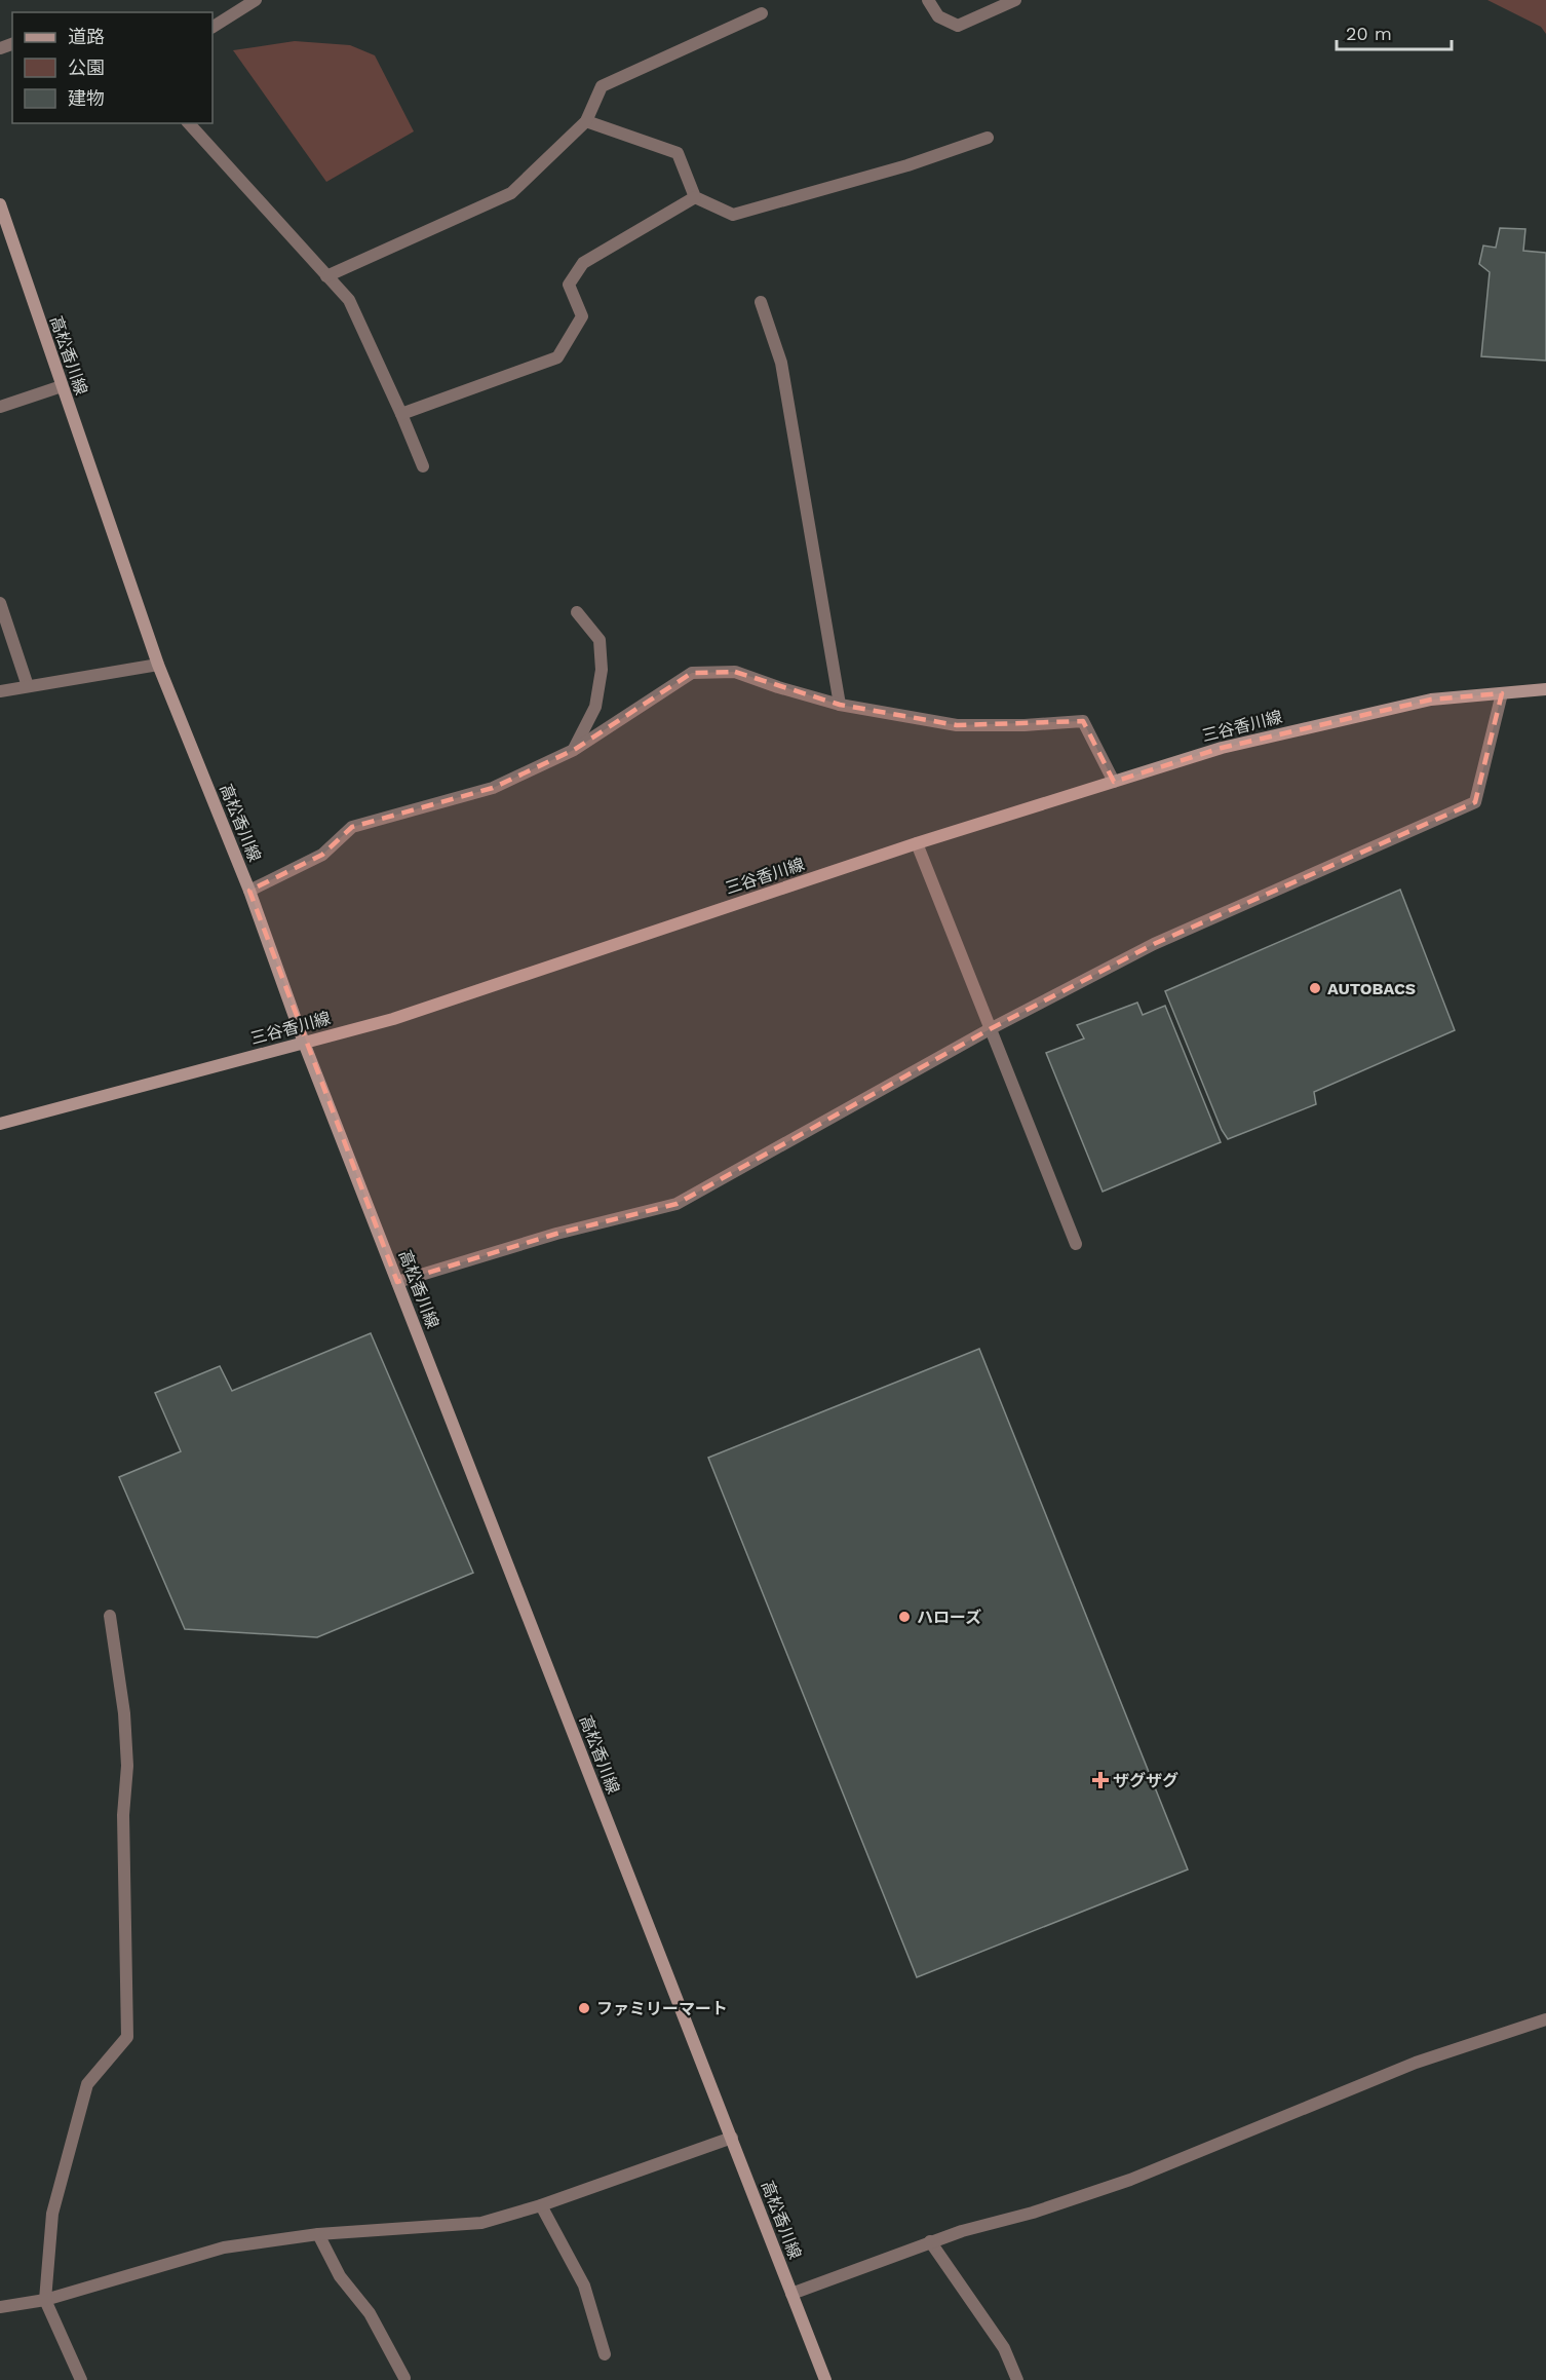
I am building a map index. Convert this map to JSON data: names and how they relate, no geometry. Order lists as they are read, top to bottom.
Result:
{
  "streets": {
    "main road": ["高松香川線", "三谷香川線"]
  },
  "crossings": [
    ["高松香川線", "三谷香川線"]
  ],
  "places": {
    "other": ["AUTOBACS", "ハローズ", "ファミリーマート"],
    "health": ["ザグザグ"]
  },
  "legend": ["道路", "公園", "建物"],
  "scale_bar": "20 m"
}
